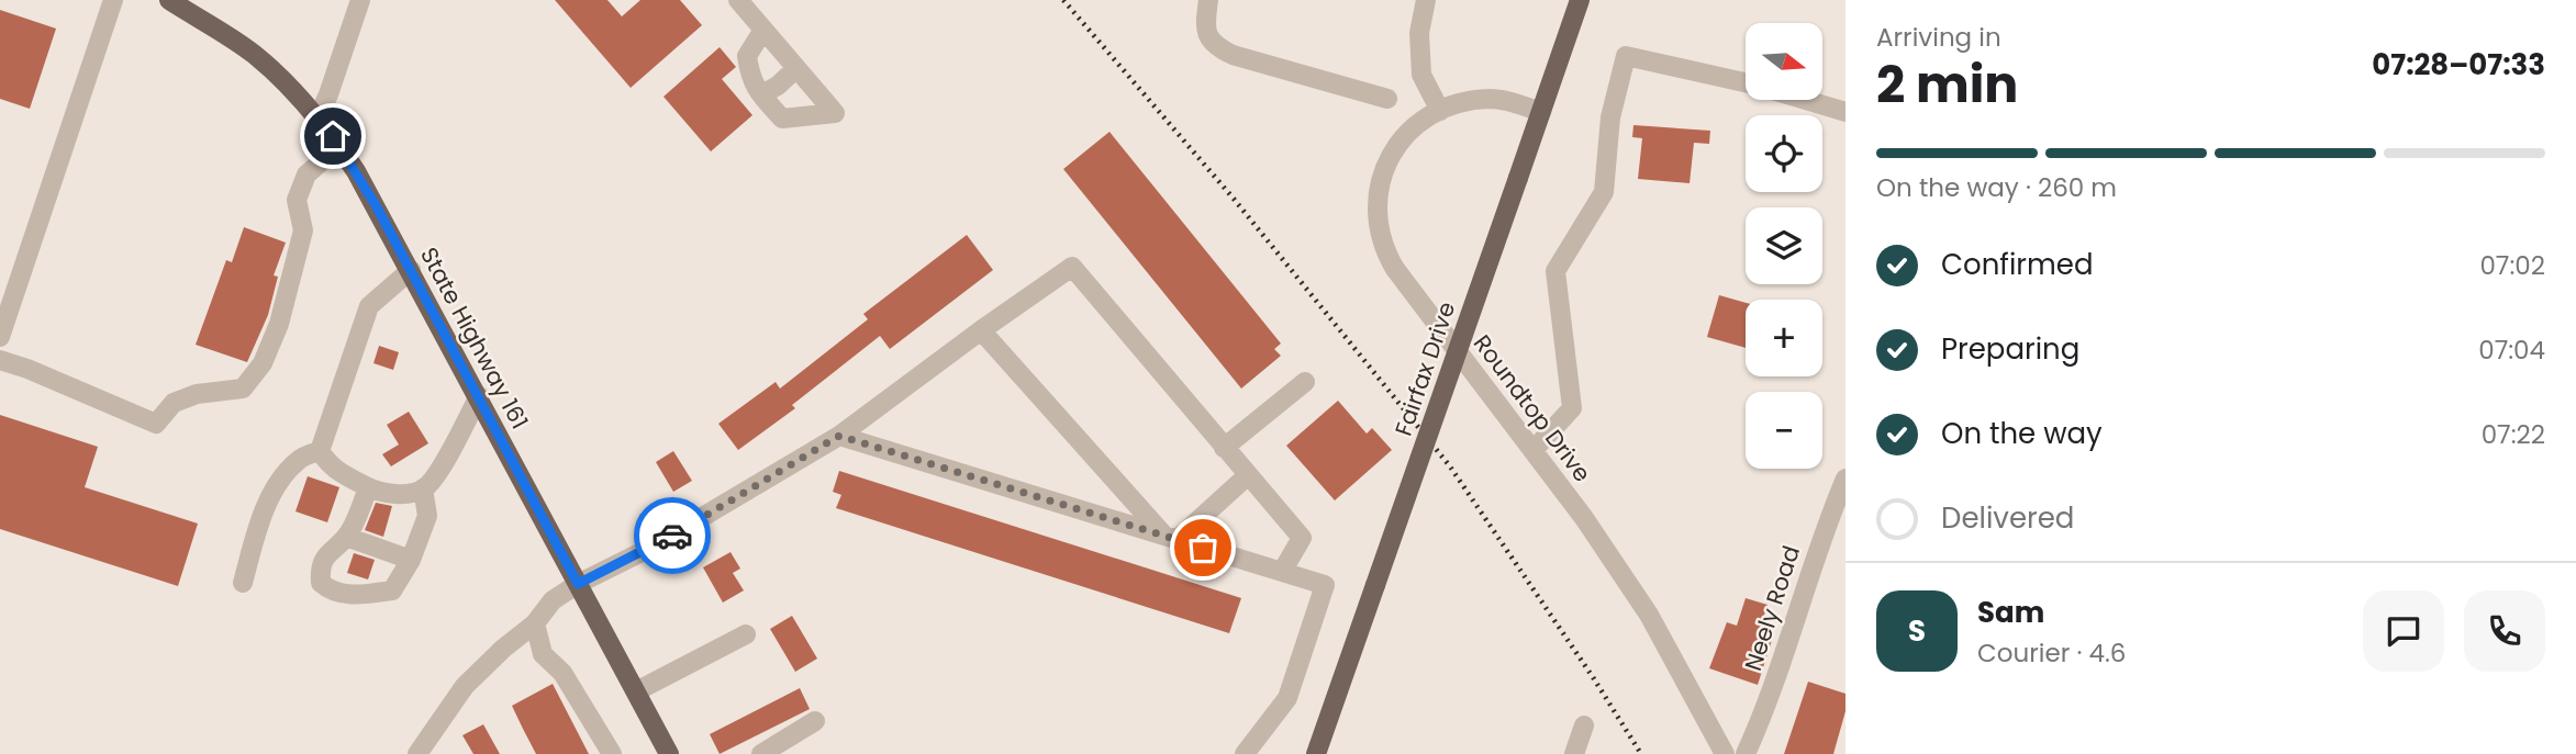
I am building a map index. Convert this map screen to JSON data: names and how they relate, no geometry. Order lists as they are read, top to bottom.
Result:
{
  "streets": {
    "main road": ["State Highway 161", "Fairfax Drive"],
    "street": ["Roundtop Drive", "Neely Road"]
  },
  "crossings": [
    ["Fairfax Drive", "Roundtop Drive"]
  ],
  "north": "right",
  "page": {
    "heading": ["2 min", "Arriving in", "07:28–07:33"],
    "panel": ["Sam", "Courier · 4.6"],
    "map_buttons": ["+", "−"],
    "bar": "On the way · 260 m",
    "list": [
      ["Confirmed", "07:02"],
      ["Preparing", "07:04"],
      ["On the way", "07:22"],
      "Delivered"
    ],
    "round": "S"
  }
}
